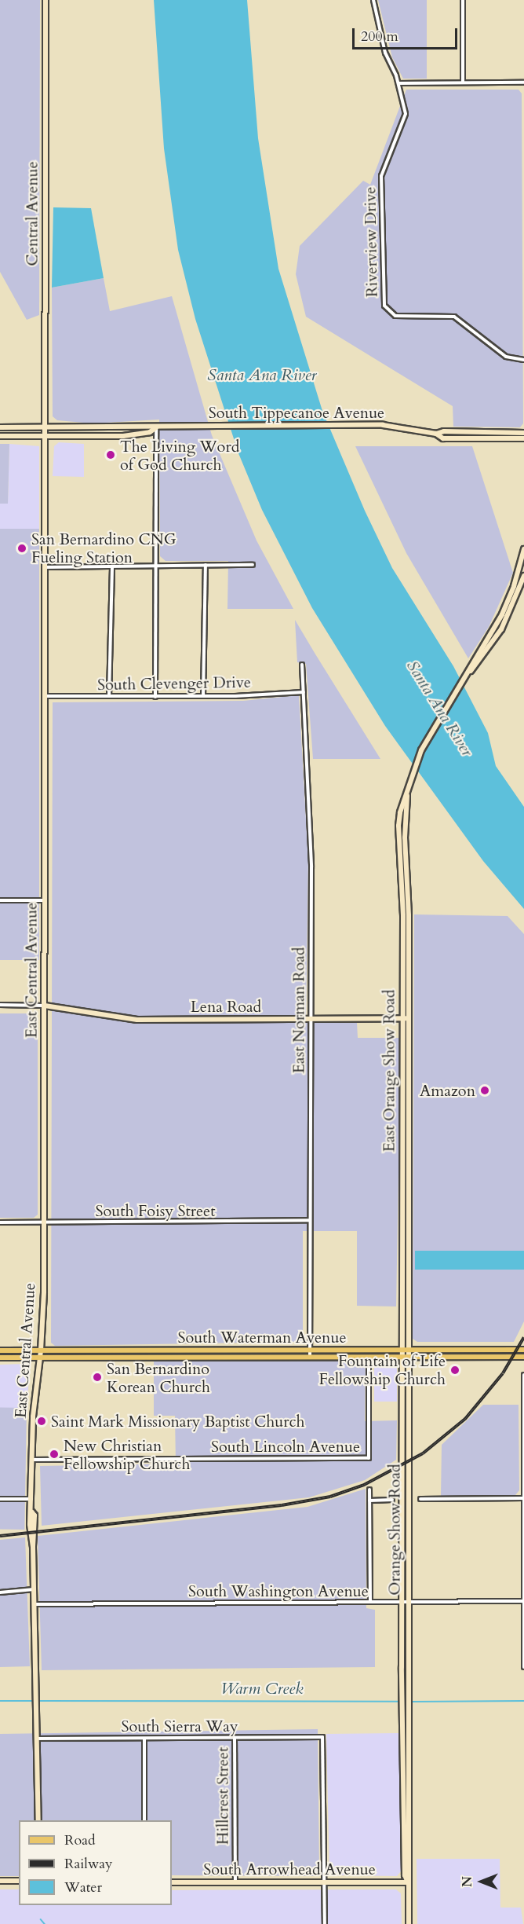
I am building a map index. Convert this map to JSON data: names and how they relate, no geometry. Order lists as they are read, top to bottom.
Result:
{
  "streets": {
    "main road": [
      "Central Avenue",
      "South Tippecanoe Avenue",
      "East Central Avenue",
      "Lena Road",
      "East Orange Show Road",
      "South Waterman Avenue",
      "Orange Show Road",
      "South Arrowhead Avenue"
    ],
    "street": [
      "Riverview Drive",
      "South Clevenger Drive",
      "East Norman Road",
      "South Foisy Street",
      "South Lincoln Avenue",
      "South Washington Avenue",
      "South Sierra Way",
      "Hillcrest Street"
    ]
  },
  "crossings": [
    ["Central Avenue", "South Tippecanoe Avenue"],
    ["Central Avenue", "East Central Avenue"],
    ["South Tippecanoe Avenue", "East Central Avenue"],
    ["South Clevenger Drive", "East Central Avenue"],
    ["South Clevenger Drive", "East Norman Road"],
    ["East Central Avenue", "Lena Road"],
    ["East Central Avenue", "South Foisy Street"],
    ["East Central Avenue", "South Waterman Avenue"],
    ["East Central Avenue", "South Lincoln Avenue"],
    ["East Central Avenue", "South Washington Avenue"],
    ["East Central Avenue", "South Sierra Way"],
    ["Lena Road", "East Norman Road"],
    ["Lena Road", "East Orange Show Road"],
    ["East Norman Road", "South Foisy Street"],
    ["East Norman Road", "South Waterman Avenue"],
    ["East Orange Show Road", "South Waterman Avenue"],
    ["East Orange Show Road", "Orange Show Road"],
    ["South Waterman Avenue", "South Lincoln Avenue"],
    ["South Waterman Avenue", "Orange Show Road"],
    ["Orange Show Road", "South Washington Avenue"],
    ["Orange Show Road", "South Arrowhead Avenue"],
    ["South Sierra Way", "Hillcrest Street"],
    ["South Sierra Way", "South Arrowhead Avenue"],
    ["Hillcrest Street", "South Arrowhead Avenue"]
  ],
  "water": ["Santa Ana River", "Warm Creek"],
  "places": [
    "The Living Word of God Church",
    "San Bernardino CNG Fueling Station",
    "Amazon",
    "Fountain of Life Fellowship Church",
    "San Bernardino Korean Church",
    "Saint Mark Missionary Baptist Church",
    "New Christian Fellowship Church"
  ],
  "legend": ["Road", "Railway", "Water"],
  "scale_bar": "200 m",
  "north": "left"
}
